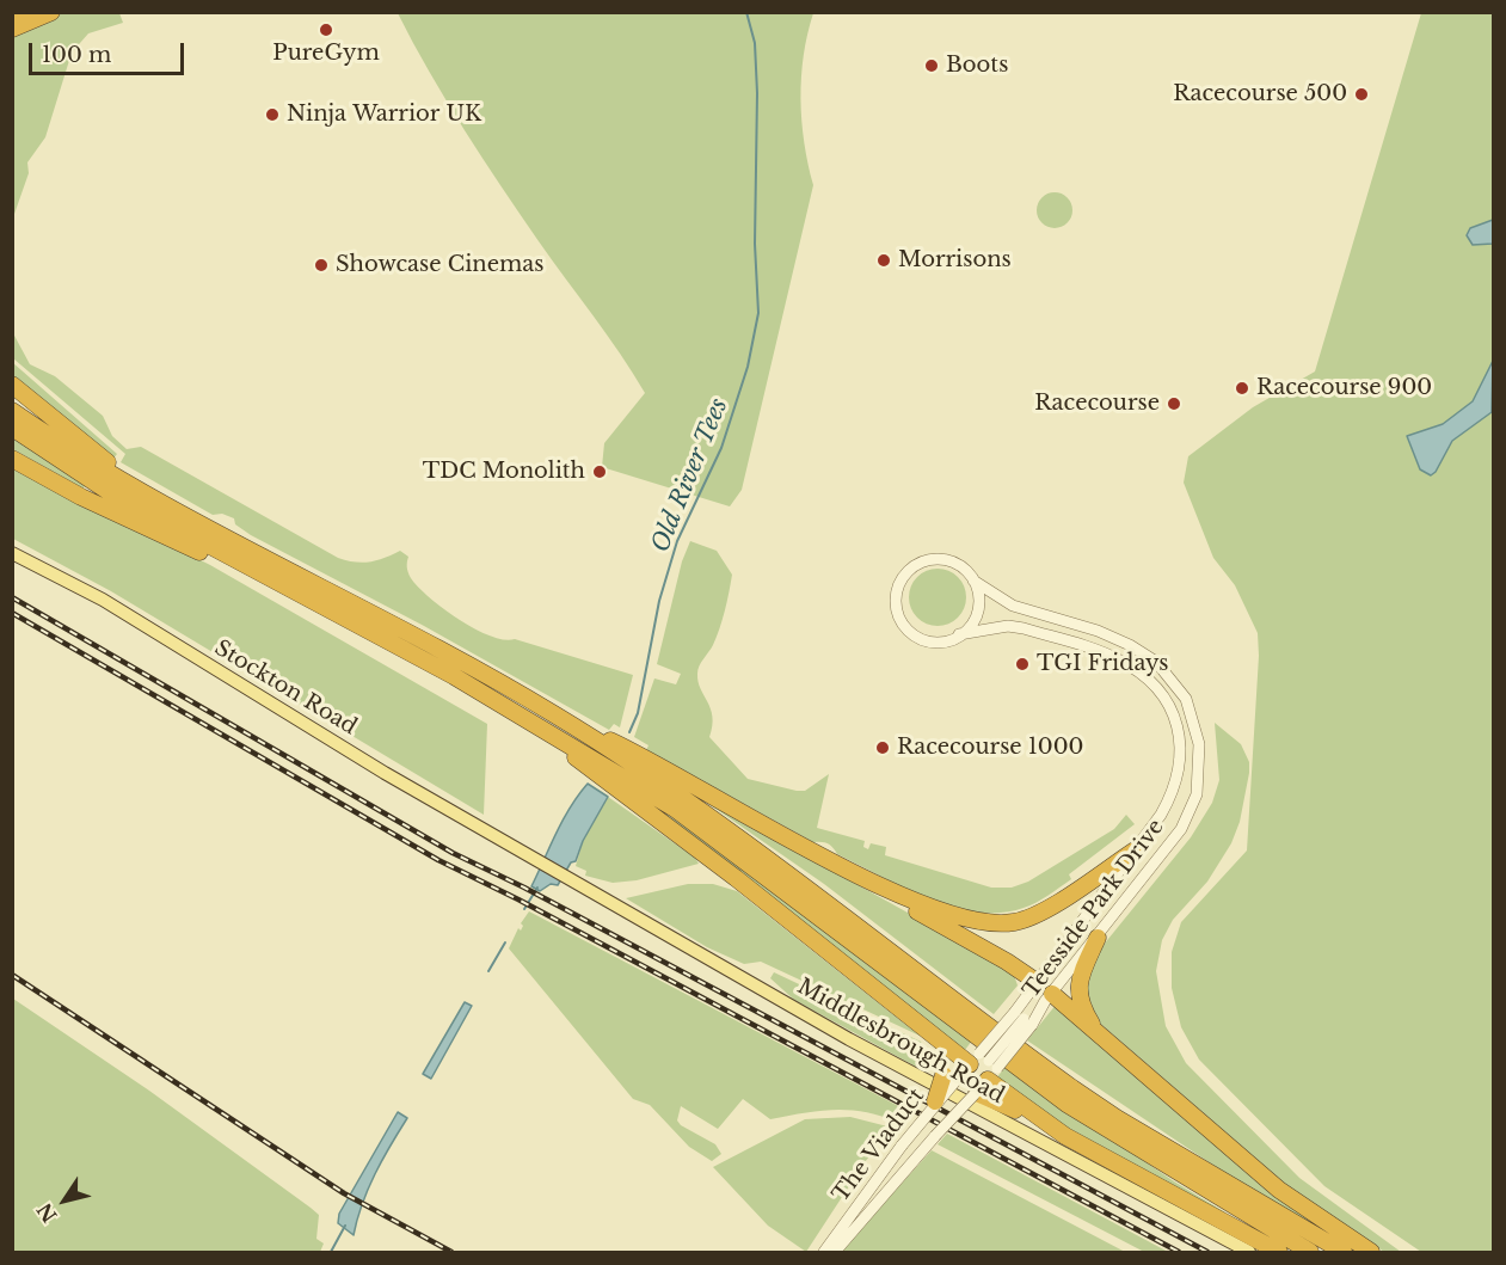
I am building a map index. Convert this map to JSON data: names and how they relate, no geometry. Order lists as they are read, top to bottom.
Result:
{
  "streets": {
    "main road": ["Stockton Road", "Middlesbrough Road"],
    "street": ["Teesside Park Drive", "The Viaduct"]
  },
  "crossings": [
    ["Stockton Road", "Middlesbrough Road"]
  ],
  "water": ["Old River Tees"],
  "places": [
    "PureGym",
    "Boots",
    "Racecourse 500",
    "Ninja Warrior UK",
    "Morrisons",
    "Showcase Cinemas",
    "Racecourse 900",
    "Racecourse",
    "TDC Monolith",
    "TGI Fridays",
    "Racecourse 1000"
  ],
  "scale_bar": "100 m",
  "north": "bottom left"
}
